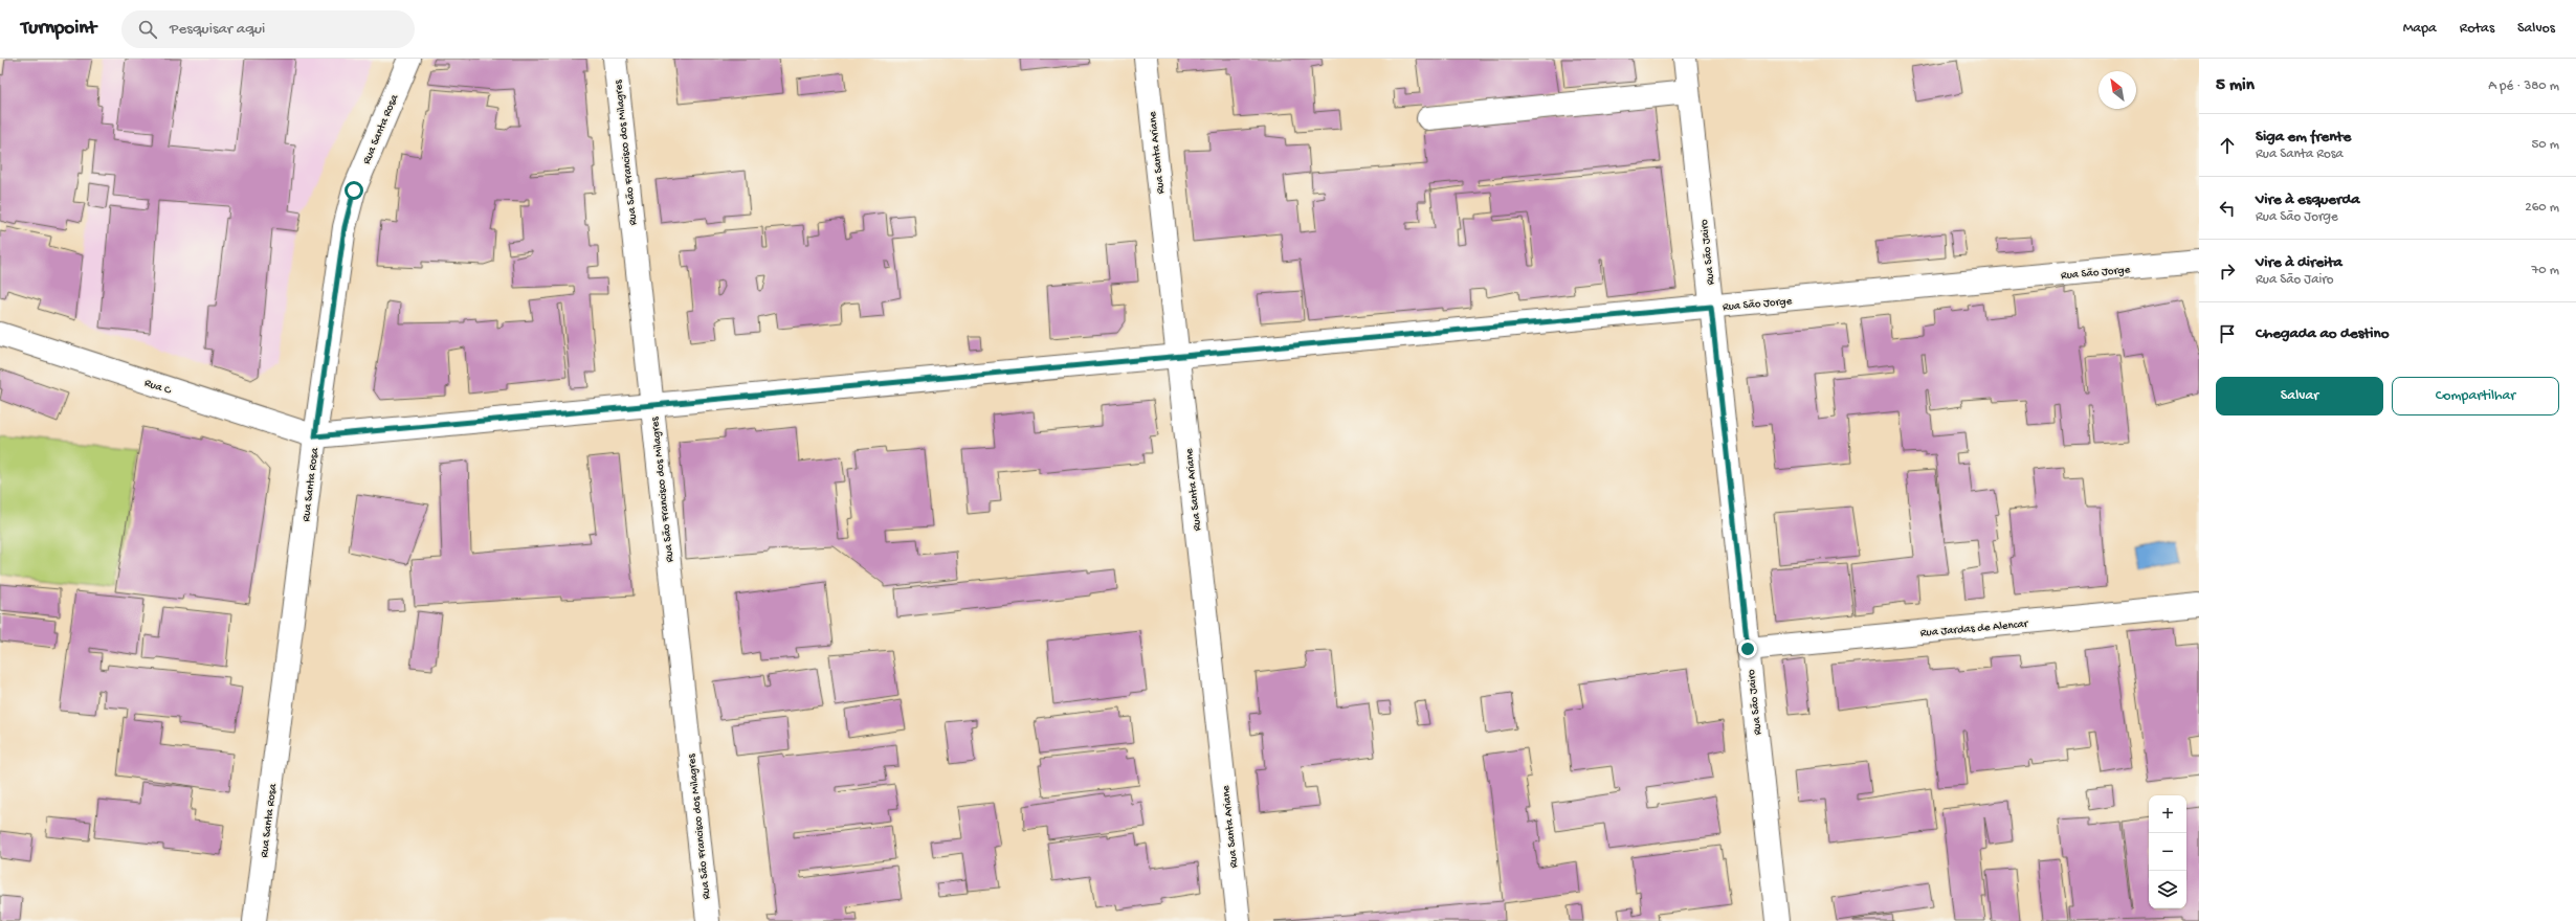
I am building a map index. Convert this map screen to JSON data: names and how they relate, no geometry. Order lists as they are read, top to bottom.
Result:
{
  "streets": {
    "street": [
      "Rua Santa Rosa",
      "Rua São Francisco dos Milagres",
      "Rua Santa Ariane",
      "Rua São Jairo",
      "Rua São Jorge",
      "Rua C",
      "Rua Jardas de Alencar"
    ]
  },
  "crossings": [
    ["Rua Santa Rosa", "Rua São Jorge"],
    ["Rua Santa Rosa", "Rua C"],
    ["Rua São Francisco dos Milagres", "Rua São Jorge"],
    ["Rua Santa Ariane", "Rua São Jorge"],
    ["Rua São Jairo", "Rua São Jorge"],
    ["Rua São Jairo", "Rua Jardas de Alencar"],
    ["Rua São Jorge", "Rua C"]
  ],
  "north": "top left",
  "page": {
    "header": "Turnpoint",
    "search": "Pesquisar aqui",
    "nav": ["Mapa", "Rotas", "Salvos"],
    "heading": ["5 min", "A pé · 380 m"],
    "list": [
      ["Siga em frente", "Rua Santa Rosa", "50 m"],
      ["Vire à esquerda", "Rua São Jorge", "260 m"],
      ["Vire à direita", "Rua São Jairo", "70 m"],
      "Chegada ao destino"
    ],
    "buttons": ["Salvar", "Compartilhar"],
    "map_buttons": ["+", "−"]
  }
}
